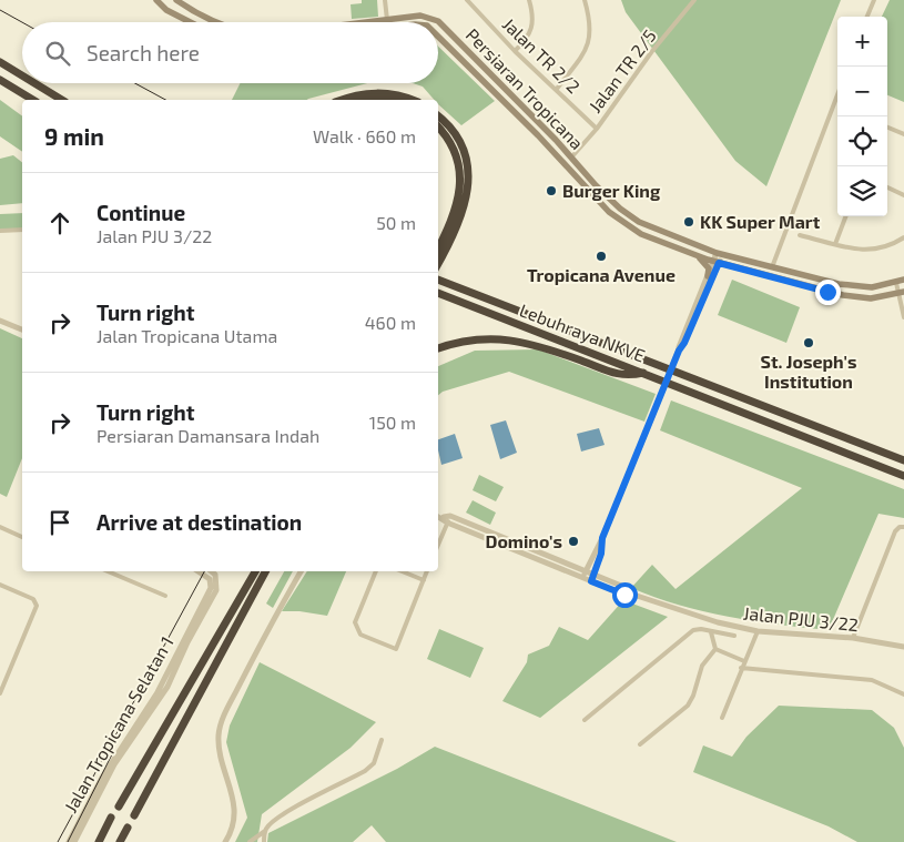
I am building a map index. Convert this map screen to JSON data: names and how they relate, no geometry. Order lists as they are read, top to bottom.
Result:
{
  "streets": {
    "highway": ["Lebuhraya NKVE"],
    "main road": ["Persiaran Tropicana"],
    "street": [
      "Jalan TR 2/2",
      "Jalan TR 2/5",
      "Jalan PJU 3/22",
      "Jalan Tropicana Selatan 1"
    ]
  },
  "crossings": [
    ["Jalan TR 2/2", "Jalan TR 2/5"],
    ["Jalan TR 2/5", "Persiaran Tropicana"]
  ],
  "places": [
    "Burger King",
    "KK Super Mart",
    "Tropicana Avenue",
    "St. Joseph's Institution",
    "Domino's"
  ],
  "page": {
    "map_buttons": ["+", "−"],
    "search": "Search here",
    "heading": ["9 min", "Walk · 660 m"],
    "list": [
      ["Continue", "Jalan PJU 3/22", "50 m"],
      ["Turn right", "Jalan Tropicana Utama", "460 m"],
      ["Turn right", "Persiaran Damansara Indah", "150 m"],
      "Arrive at destination"
    ]
  }
}
